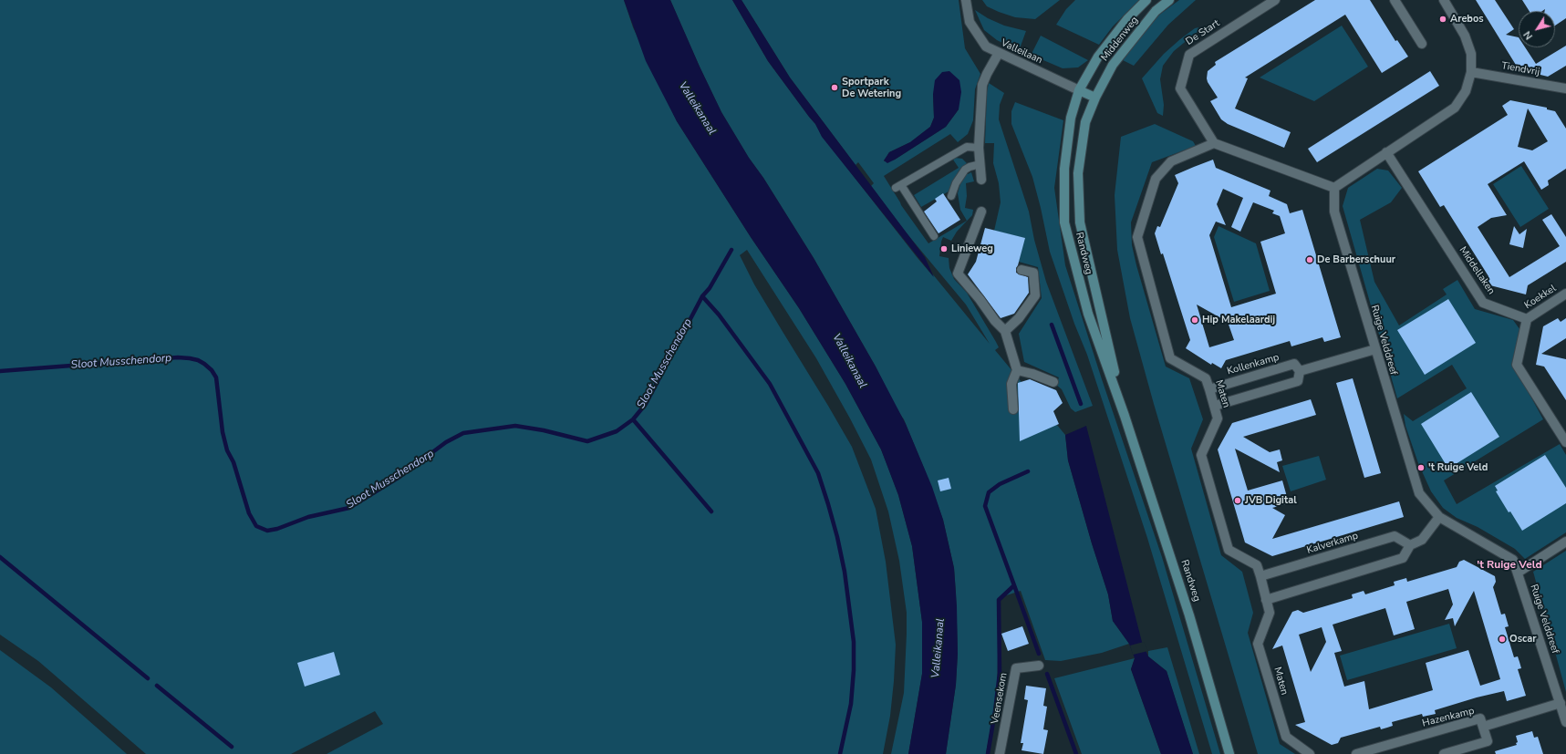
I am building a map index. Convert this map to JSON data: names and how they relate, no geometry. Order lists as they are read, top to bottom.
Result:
{
  "streets": {
    "main road": ["Middenweg", "Valleilaan", "Randweg"],
    "street": [
      "De Start",
      "Tiendvrij",
      "Middellaken",
      "Koekkel",
      "Ruige Velddreef",
      "Kollenkamp",
      "Maten",
      "Kalverkamp",
      "Veensekom",
      "Hazenkamp"
    ]
  },
  "crossings": [
    ["De Start", "Maten"],
    ["Middenweg", "Valleilaan"],
    ["Middenweg", "Randweg"],
    ["Valleilaan", "Randweg"],
    ["Middellaken", "Koekkel"],
    ["Kollenkamp", "Maten"],
    ["Maten", "Kalverkamp"]
  ],
  "districts": ["'t Ruige Veld"],
  "water": ["Valleikanaal", "Sloot Musschendorp"],
  "places": [
    "Arebos",
    "Sportpark De Wetering",
    "Linieweg",
    "De Barberschuur",
    "Hip Makelaardij",
    "'t Ruige Veld",
    "JVB Digital",
    "Oscar"
  ],
  "north": "bottom left"
}
